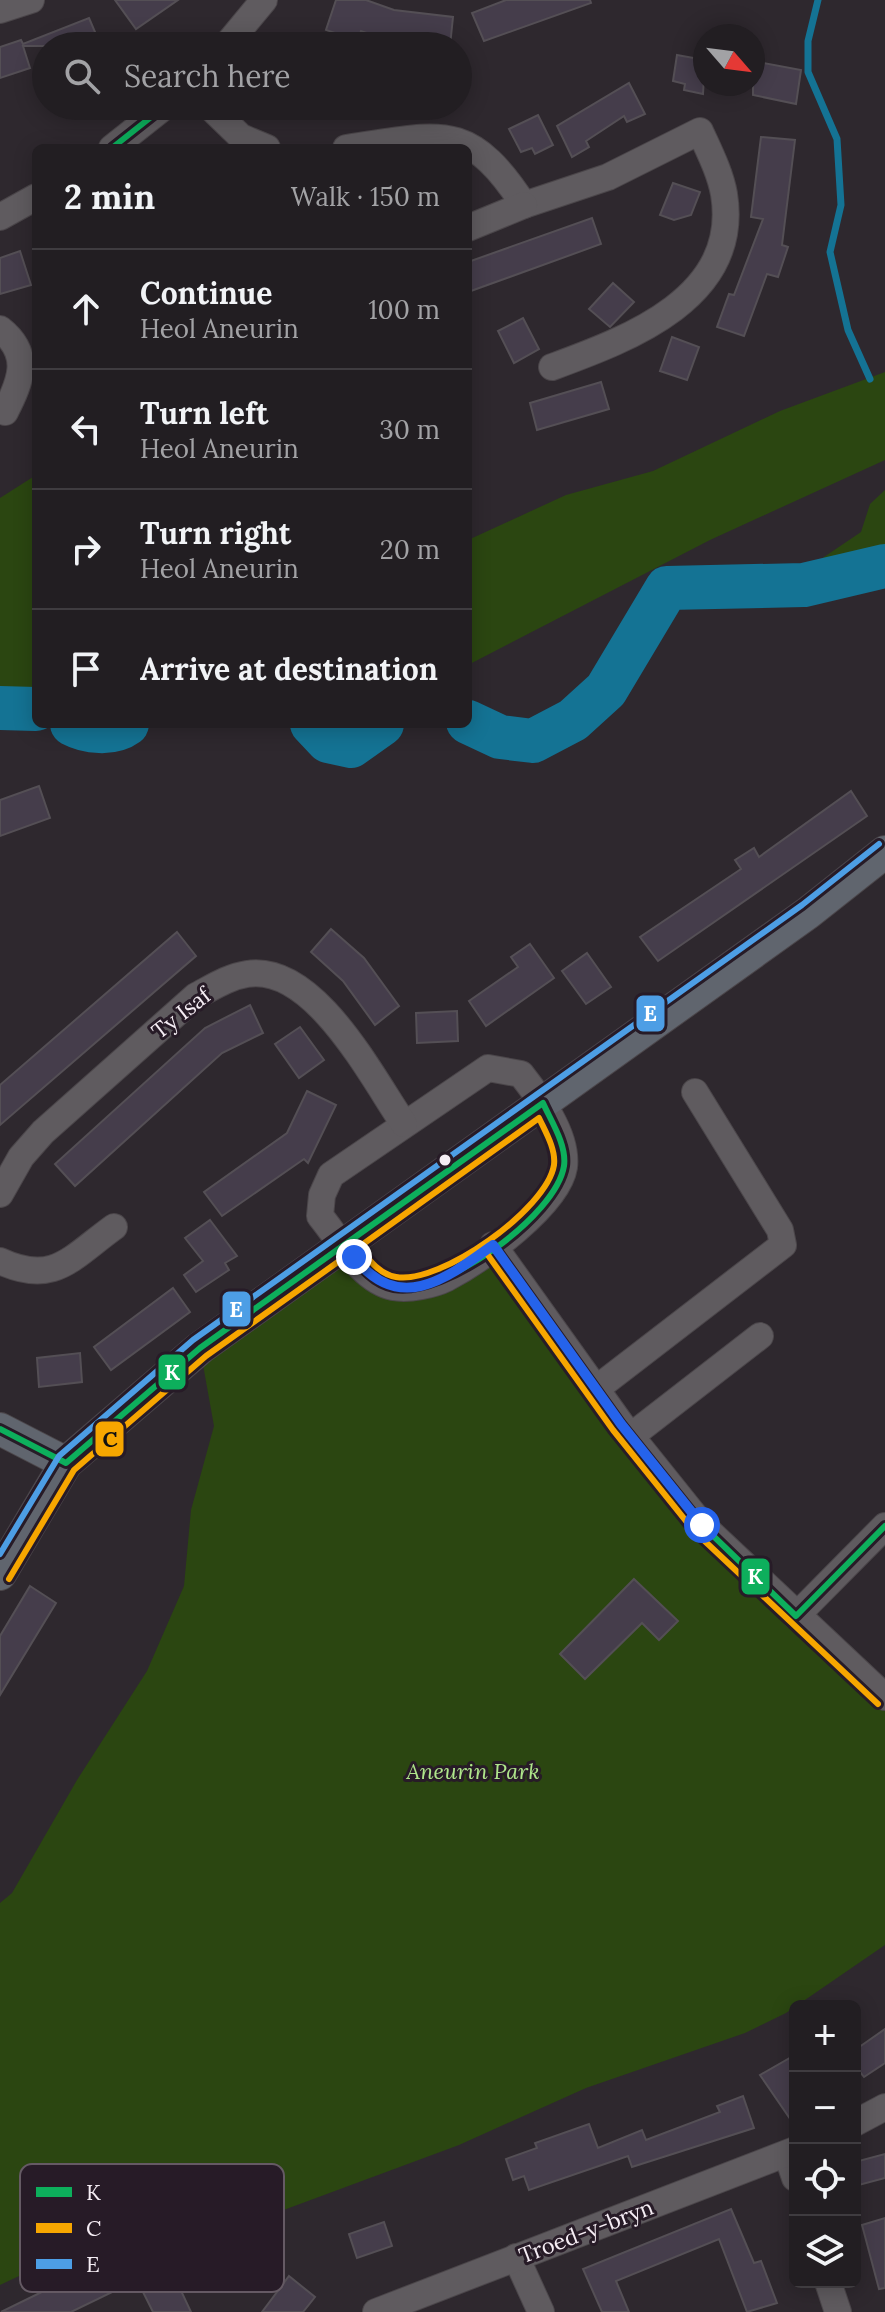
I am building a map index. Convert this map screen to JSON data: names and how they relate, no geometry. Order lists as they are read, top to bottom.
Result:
{
  "streets": {
    "street": ["Ty Isaf", "Troed-y-bryn"]
  },
  "parks": ["Aneurin Park"],
  "lines": ["transit line K", "transit line E", "transit line C"],
  "legend": ["K", "C", "E"],
  "north": "bottom right",
  "page": {
    "search": "Search here",
    "heading": ["2 min", "Walk · 150 m"],
    "list": [
      ["Continue", "Heol Aneurin", "100 m"],
      ["Turn left", "Heol Aneurin", "30 m"],
      ["Turn right", "Heol Aneurin", "20 m"],
      "Arrive at destination"
    ],
    "map_buttons": ["+", "−"]
  }
}
